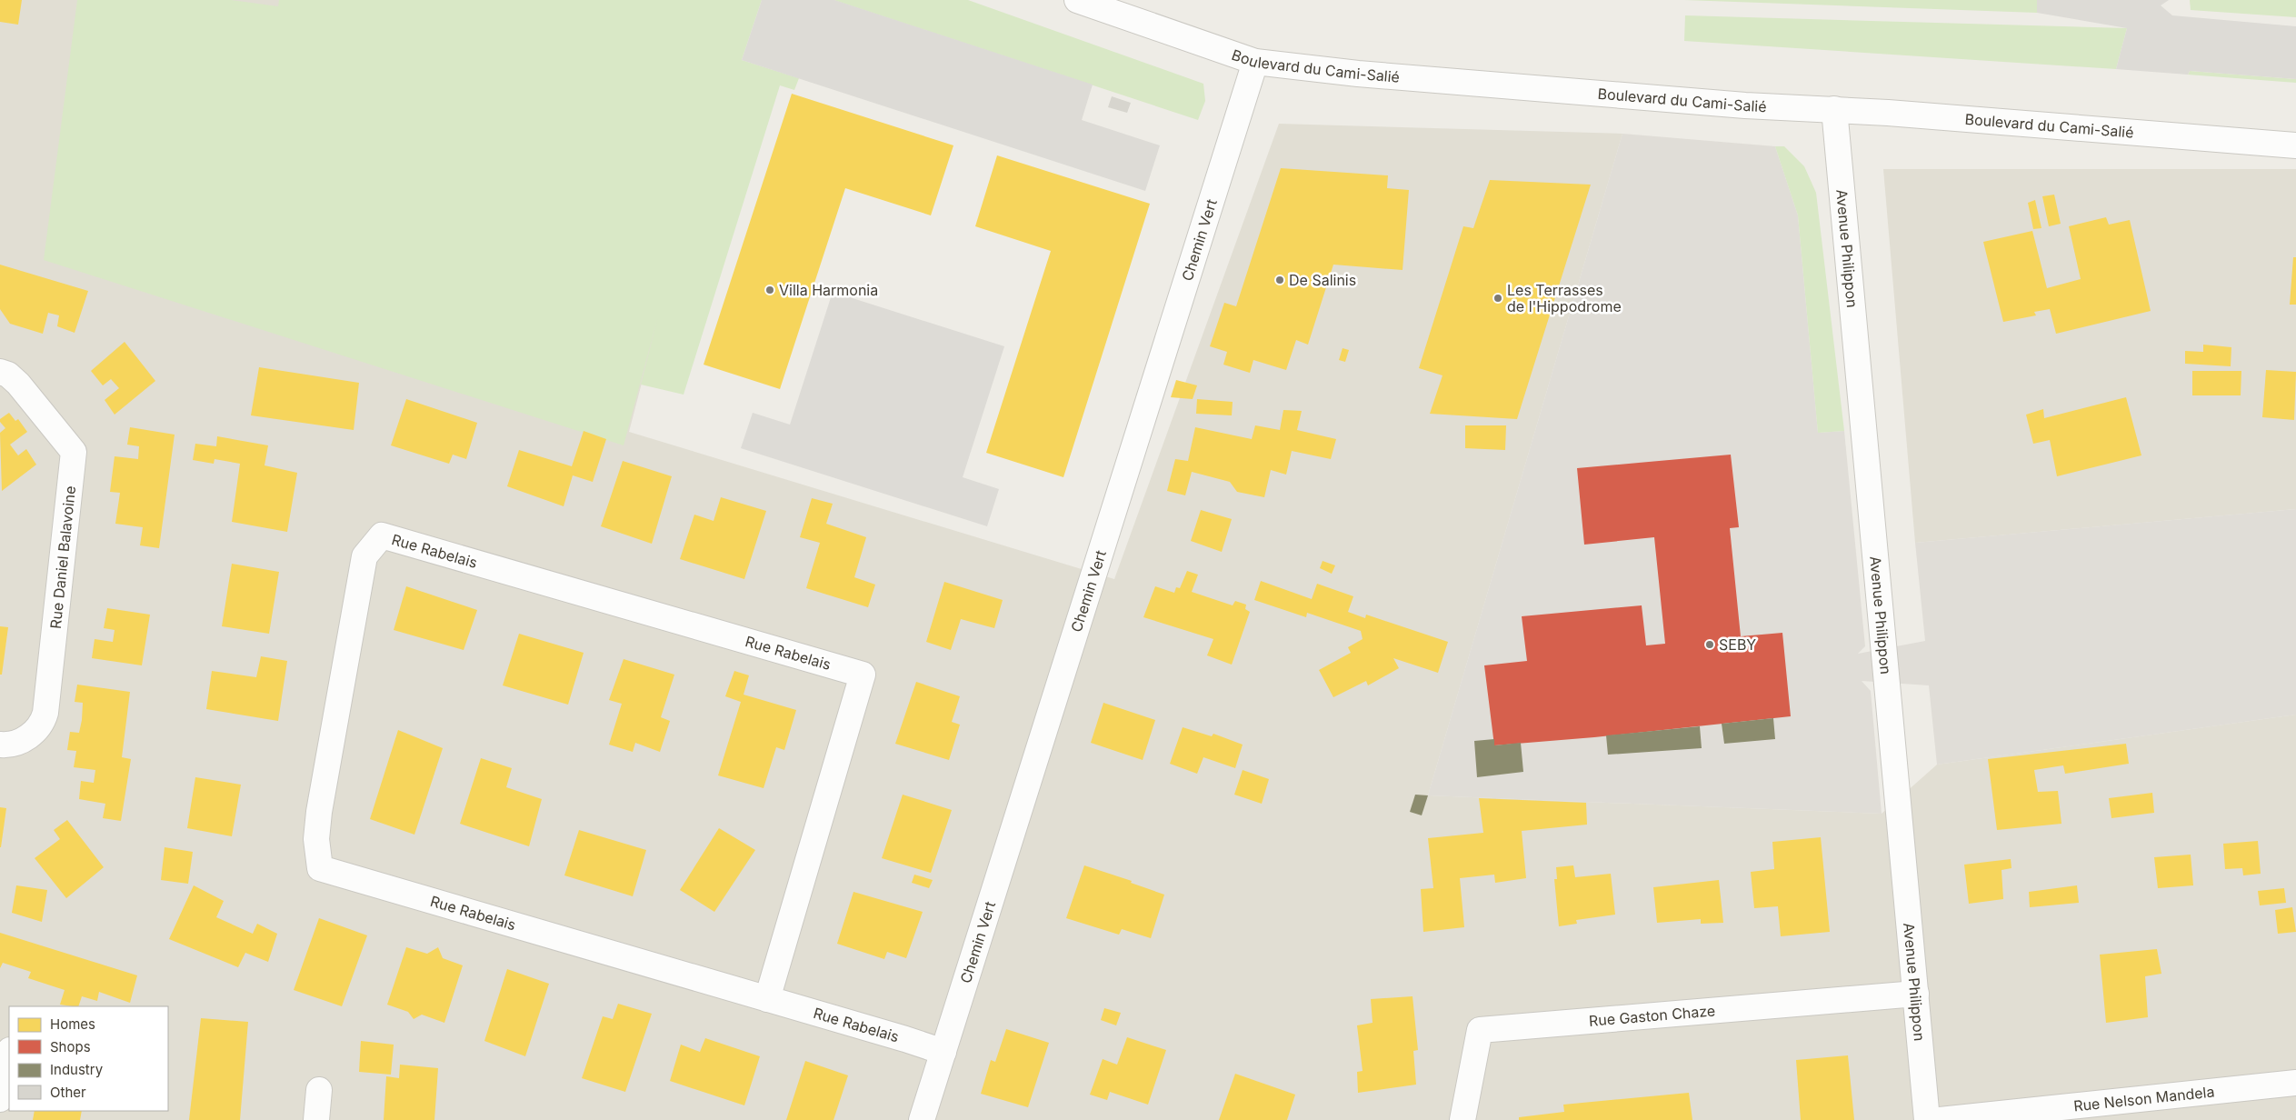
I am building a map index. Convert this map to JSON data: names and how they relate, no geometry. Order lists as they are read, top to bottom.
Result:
{
  "streets": {
    "street": [
      "Boulevard du Cami-Salié",
      "Chemin Vert",
      "Avenue Philippon",
      "Rue Rabelais",
      "Rue Daniel Balavoine",
      "Rue Gaston Chaze",
      "Rue Nelson Mandela"
    ]
  },
  "crossings": [
    ["Boulevard du Cami-Salié", "Chemin Vert"],
    ["Boulevard du Cami-Salié", "Avenue Philippon"],
    ["Chemin Vert", "Rue Rabelais"],
    ["Avenue Philippon", "Rue Gaston Chaze"]
  ],
  "places": [
    "De Salinis",
    "Villa Harmonia",
    "Les Terrasses de l'Hippodrome",
    "SEBY"
  ],
  "legend": [
    "Homes",
    "Shops",
    "Industry",
    "Other"
  ]
}
